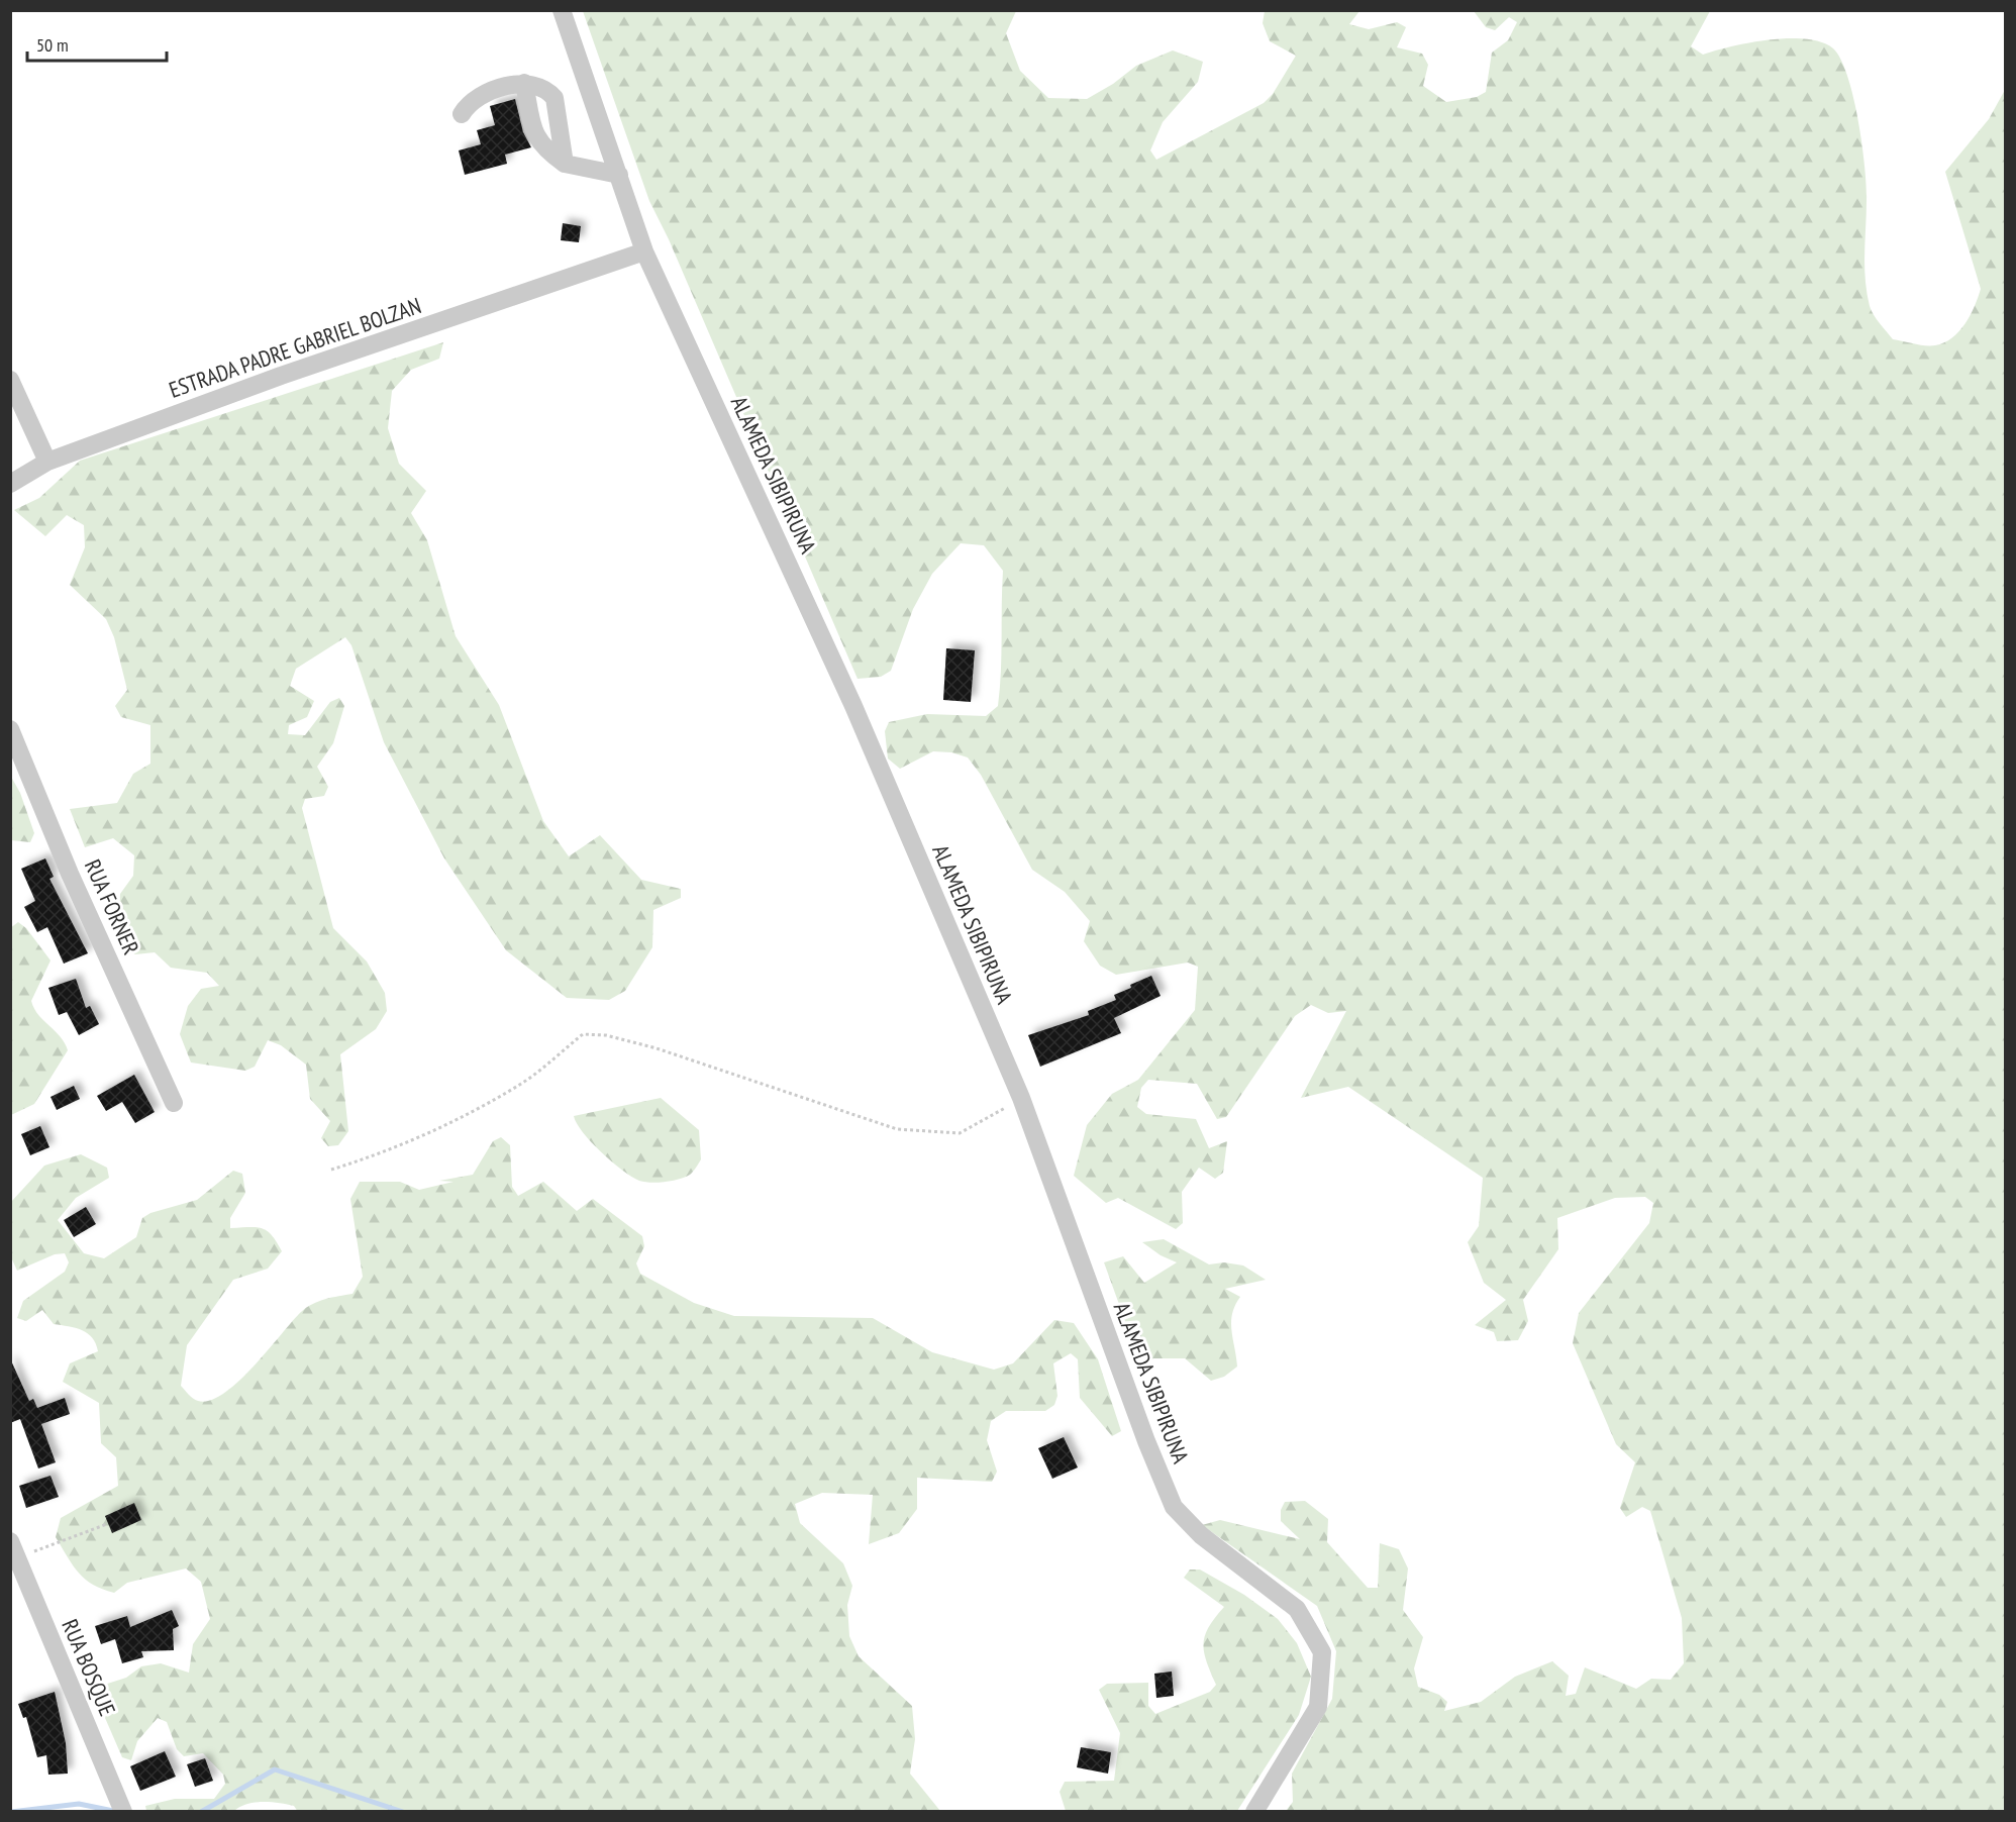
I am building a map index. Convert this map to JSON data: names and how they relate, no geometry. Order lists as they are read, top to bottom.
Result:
{
  "streets": {
    "street": [
      "ESTRADA PADRE GABRIEL BOLZAN",
      "ALAMEDA SIBIPIRUNA",
      "RUA FORNER",
      "RUA BOSQUE"
    ]
  },
  "crossings": [
    ["ESTRADA PADRE GABRIEL BOLZAN", "ALAMEDA SIBIPIRUNA"]
  ],
  "scale_bar": "50 m"
}
